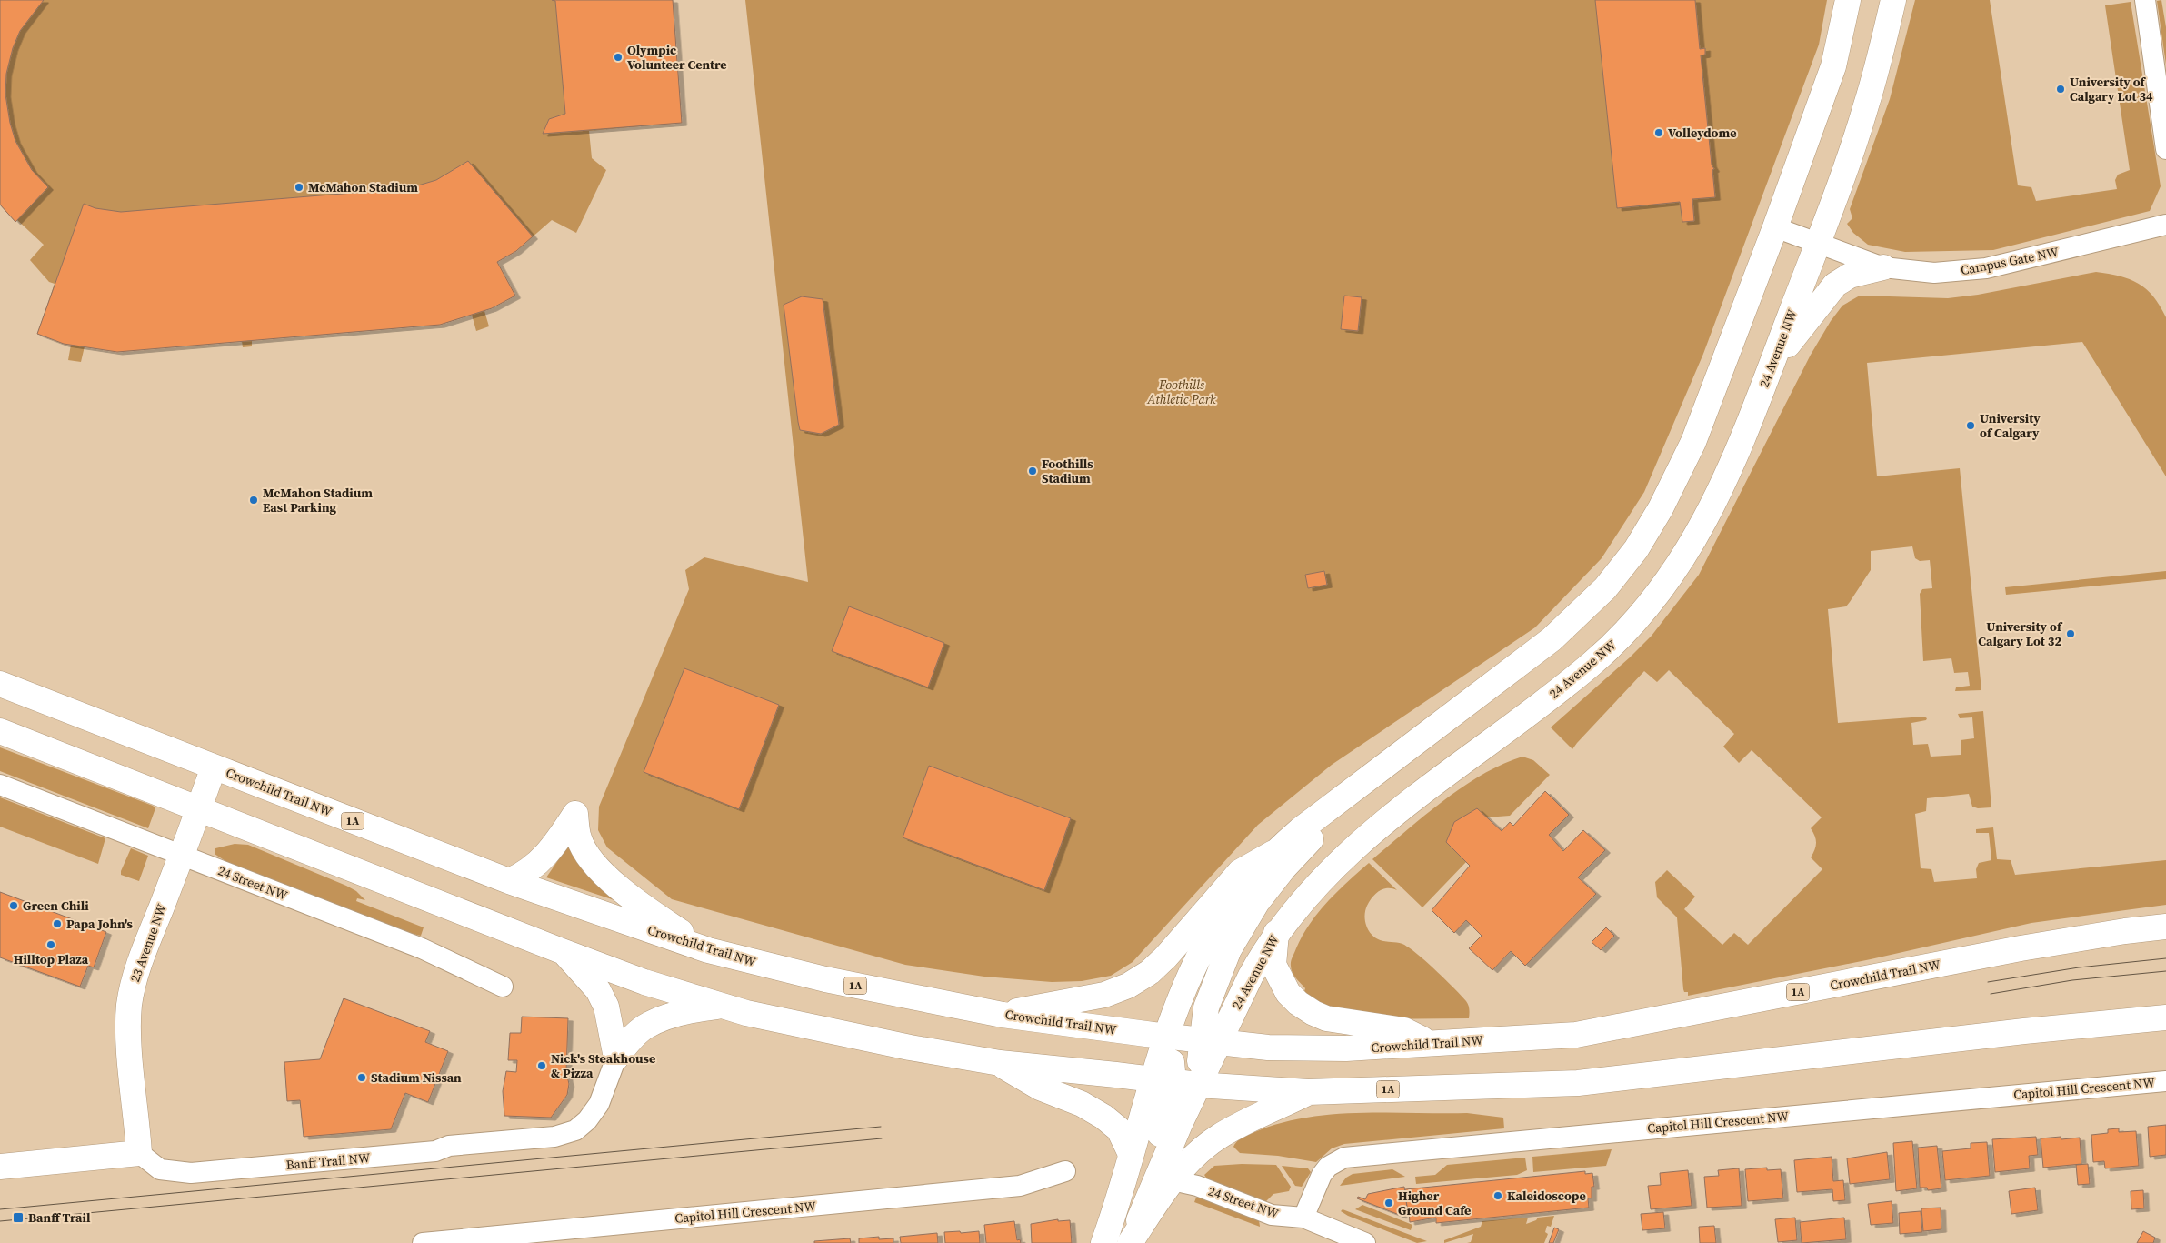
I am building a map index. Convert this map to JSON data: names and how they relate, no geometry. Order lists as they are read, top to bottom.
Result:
{
  "streets": {
    "main road": [
      "24 Avenue NW",
      "Crowchild Trail NW",
      "1A",
      "23 Avenue NW"
    ],
    "street": [
      "Campus Gate NW",
      "24 Street NW",
      "Capitol Hill Crescent NW",
      "Banff Trail NW"
    ]
  },
  "crossings": [
    ["Campus Gate NW", "24 Avenue NW"],
    ["24 Avenue NW", "Crowchild Trail NW"],
    ["Crowchild Trail NW", "23 Avenue NW"],
    ["1A", "23 Avenue NW"],
    ["24 Street NW", "23 Avenue NW"],
    ["24 Street NW", "Capitol Hill Crescent NW"],
    ["23 Avenue NW", "Banff Trail NW"]
  ],
  "parks": ["Foothills Athletic Park"],
  "places": {
    "other": [
      "Olympic Volunteer Centre",
      "University of Calgary Lot 34",
      "Volleydome",
      "McMahon Stadium",
      "University of Calgary",
      "Foothills Stadium",
      "McMahon Stadium East Parking",
      "University of Calgary Lot 32",
      "Green Chili",
      "Papa John's",
      "Hilltop Plaza",
      "Nick's Steakhouse & Pizza",
      "Stadium Nissan",
      "Kaleidoscope",
      "Higher Ground Cafe"
    ],
    "transit": ["Banff Trail"]
  }
}
